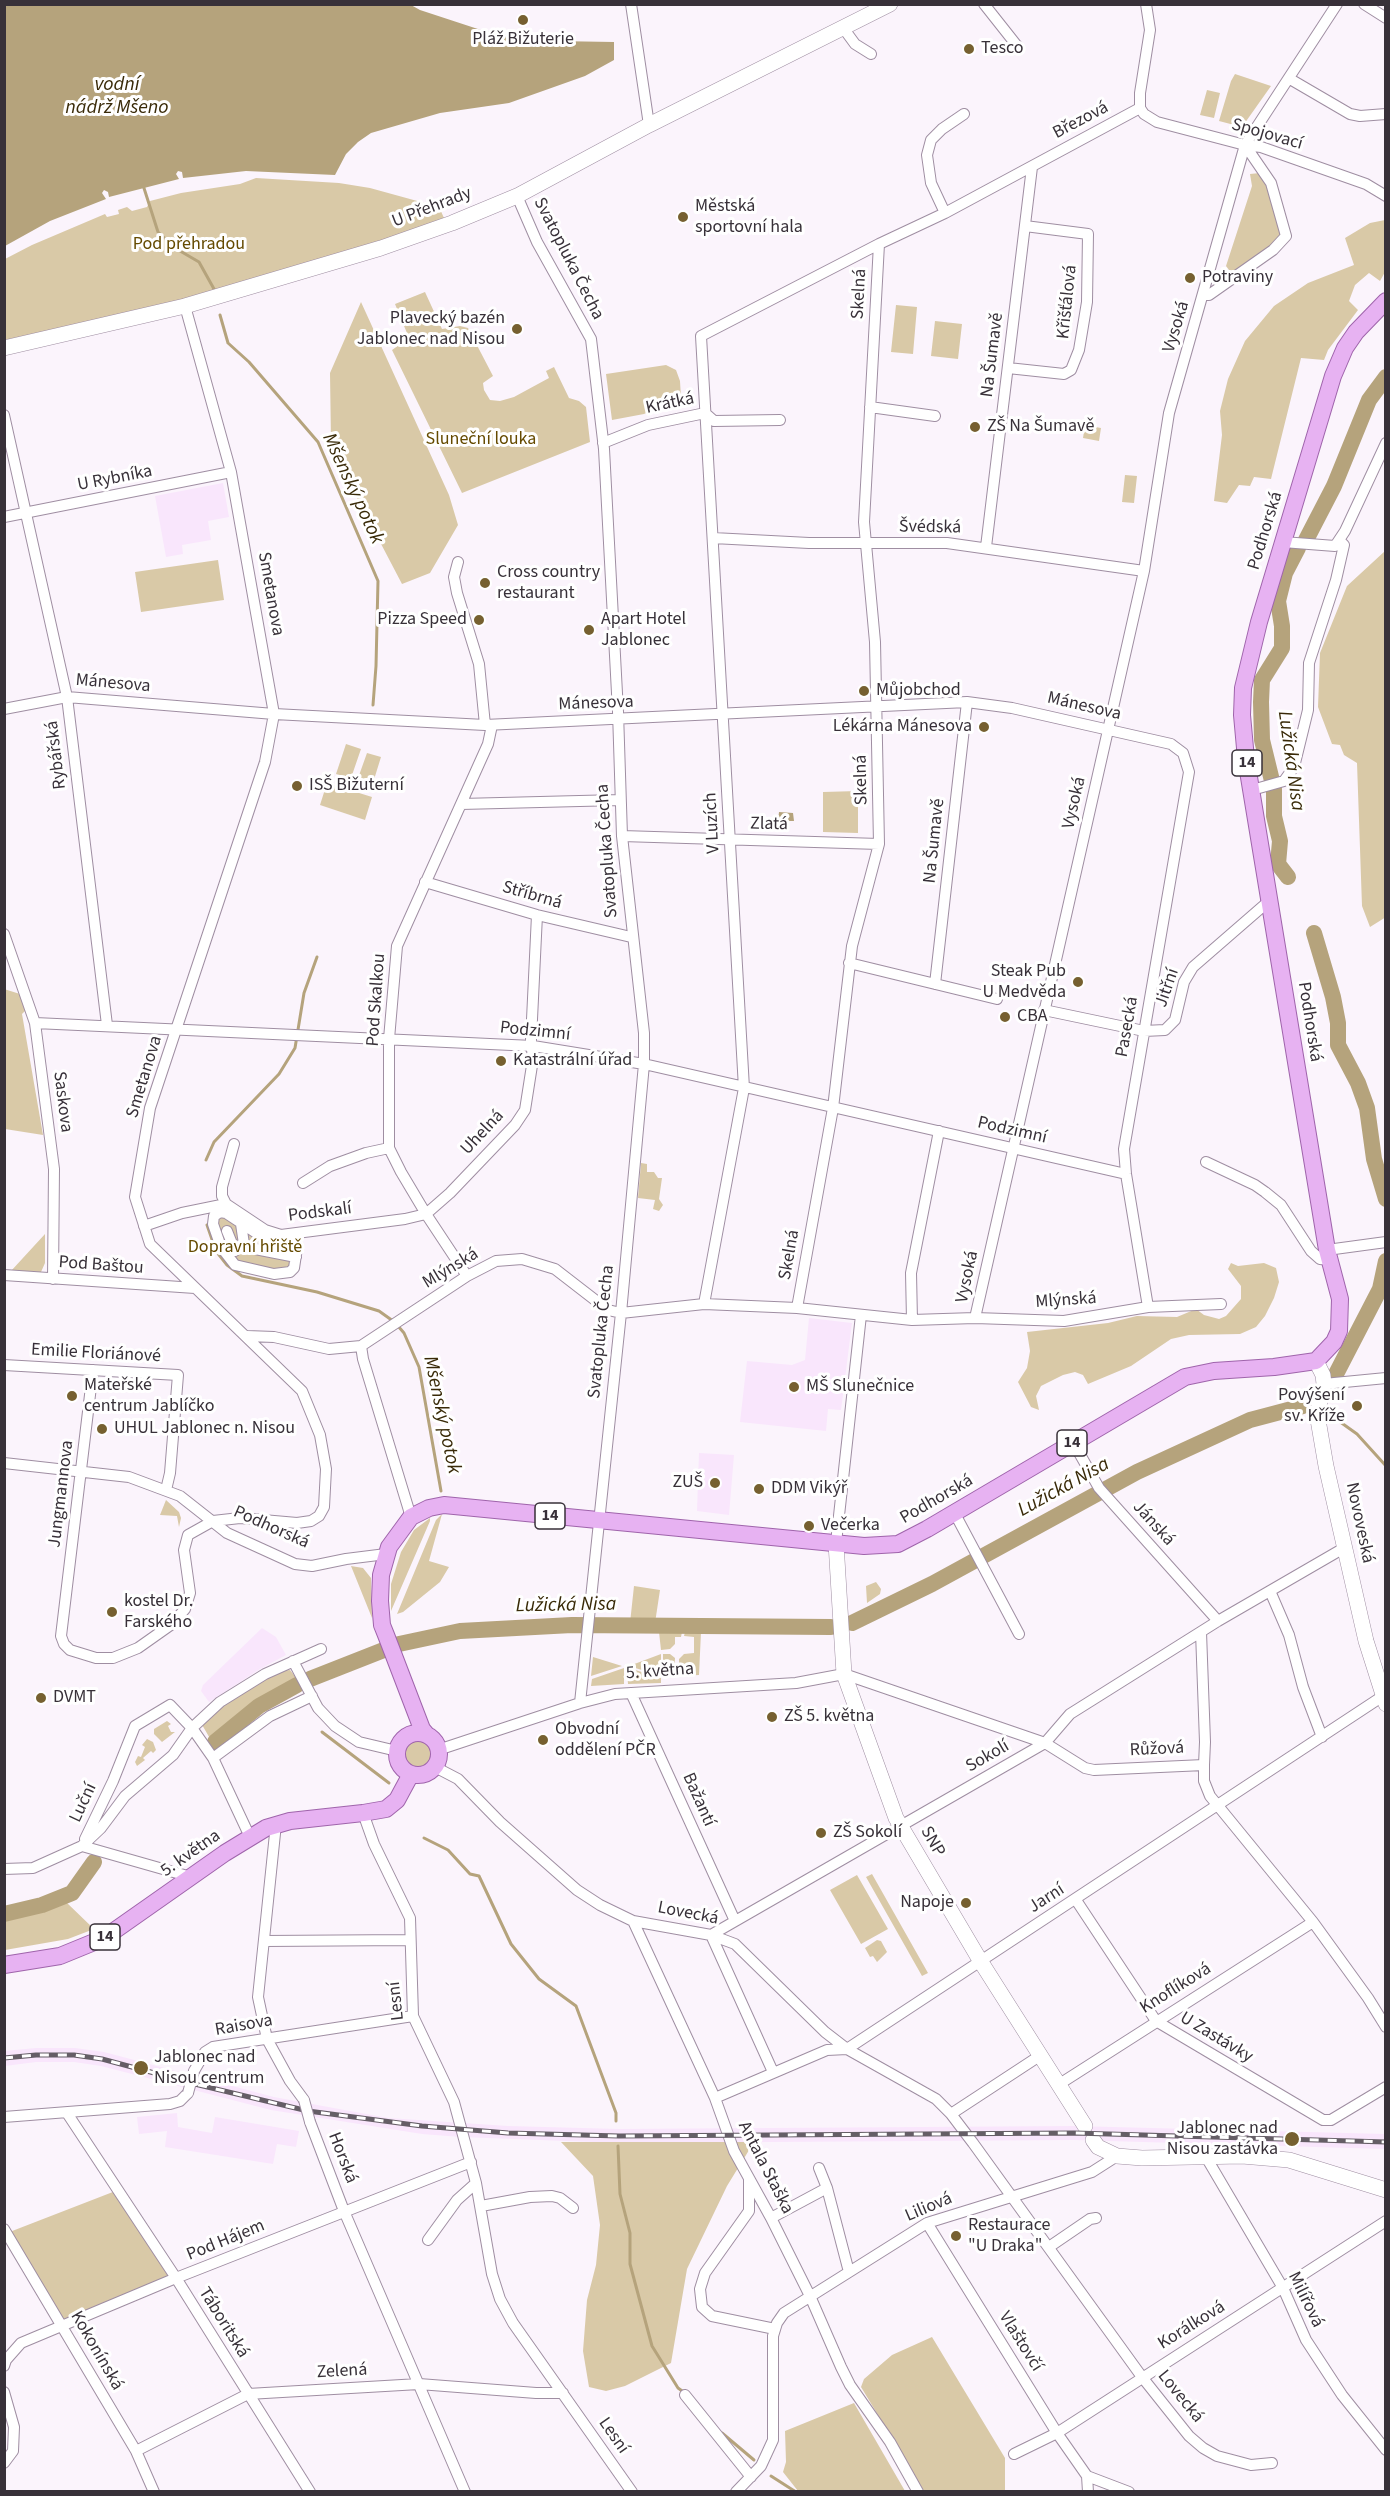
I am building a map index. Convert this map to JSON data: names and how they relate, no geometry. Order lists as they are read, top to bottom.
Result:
{
  "streets": {
    "main road": ["Podhorská", "14", "5. května"],
    "street": [
      "Březová",
      "Spojovací",
      "U Přehrady",
      "Svatopluka Čecha",
      "Skelná",
      "Křišťálová",
      "Vysoká",
      "Na Šumavě",
      "Krátká",
      "U Rybníka",
      "Švédská",
      "Smetanova",
      "Mánesova",
      "Rybářská",
      "V Luzích",
      "Zlatá",
      "Stříbrná",
      "Jitřní",
      "Pod Skalkou",
      "Pasecká",
      "Podzimní",
      "Saskova",
      "Uhelná",
      "Podskalí",
      "Pod Baštou",
      "Mlýnská",
      "Emilie Floriánové",
      "Jungmannova",
      "Novoveská",
      "Jánská",
      "Růžová",
      "Sokolí",
      "Bažantí",
      "Luční",
      "SNP",
      "Jarní",
      "Lovecká",
      "Knoflíková",
      "Lesní",
      "Raisova",
      "U Zastávky",
      "Horská",
      "Antala Staška",
      "Liliová",
      "Pod Hájem",
      "Milířová",
      "Táboritská",
      "Korálková",
      "Vlaštovčí",
      "Kokonínská",
      "Zelená"
    ]
  },
  "crossings": [
    ["Březová", "Spojovací"],
    ["Březová", "Skelná"],
    ["Březová", "Na Šumavě"],
    ["Březová", "V Luzích"],
    ["Spojovací", "Vysoká"],
    ["U Přehrady", "Svatopluka Čecha"],
    ["U Přehrady", "Smetanova"],
    ["Svatopluka Čecha", "Krátká"],
    ["Svatopluka Čecha", "Podhorská"],
    ["Svatopluka Čecha", "Mánesova"],
    ["Svatopluka Čecha", "Zlatá"],
    ["Svatopluka Čecha", "Stříbrná"],
    ["Svatopluka Čecha", "Podzimní"],
    ["Svatopluka Čecha", "Mlýnská"],
    ["Svatopluka Čecha", "5. května"],
    ["Skelná", "Švédská"],
    ["Skelná", "Mánesova"],
    ["Skelná", "Zlatá"],
    ["Skelná", "Podzimní"],
    ["Skelná", "Mlýnská"],
    ["Křišťálová", "Na Šumavě"],
    ["Vysoká", "Švédská"],
    ["Vysoká", "Mánesova"],
    ["Vysoká", "Jitřní"],
    ["Vysoká", "Podzimní"],
    ["Vysoká", "Mlýnská"],
    ["Na Šumavě", "Švédská"],
    ["Na Šumavě", "Mánesova"],
    ["Krátká", "V Luzích"],
    ["U Rybníka", "Smetanova"],
    ["U Rybníka", "Rybářská"],
    ["Švédská", "V Luzích"],
    ["Podhorská", "Smetanova"],
    ["Podhorská", "14"],
    ["Podhorská", "Jitřní"],
    ["Podhorská", "Jungmannova"],
    ["Podhorská", "Jánská"],
    ["Podhorská", "SNP"],
    ["Smetanova", "Mánesova"],
    ["Smetanova", "Podzimní"],
    ["Smetanova", "Pod Baštou"],
    ["Mánesova", "Rybářská"],
    ["Mánesova", "V Luzích"],
    ["Mánesova", "Pod Skalkou"],
    ["Mánesova", "Pasecká"],
    ["Rybářská", "Podzimní"],
    ["14", "5. května"],
    ["14", "Lovecká"],
    ["V Luzích", "Zlatá"],
    ["V Luzích", "Podzimní"],
    ["V Luzích", "Mlýnská"],
    ["Stříbrná", "Pod Skalkou"],
    ["Stříbrná", "Uhelná"],
    ["Jitřní", "Pasecká"],
    ["Pod Skalkou", "Podzimní"],
    ["Pod Skalkou", "Uhelná"],
    ["Pod Skalkou", "Podskalí"],
    ["Pod Skalkou", "Mlýnská"],
    ["Pasecká", "Podzimní"],
    ["Pasecká", "Mlýnská"],
    ["Podzimní", "Saskova"],
    ["Podzimní", "Uhelná"],
    ["Saskova", "Pod Baštou"],
    ["Uhelná", "Podskalí"],
    ["Emilie Floriánové", "Jungmannova"],
    ["Novoveská", "Sokolí"],
    ["Novoveská", "Jarní"],
    ["Jánská", "Sokolí"],
    ["5. května", "Růžová"],
    ["5. května", "Bažantí"],
    ["5. května", "Luční"],
    ["5. května", "SNP"],
    ["5. května", "Lovecká"],
    ["5. května", "Lesní"],
    ["5. května", "Horská"],
    ["Růžová", "Sokolí"],
    ["Růžová", "SNP"],
    ["Růžová", "Jarní"],
    ["Růžová", "Knoflíková"],
    ["Sokolí", "Bažantí"],
    ["Sokolí", "SNP"],
    ["Sokolí", "Lovecká"],
    ["SNP", "Jarní"],
    ["SNP", "Knoflíková"],
    ["Jarní", "Lovecká"],
    ["Jarní", "U Zastávky"],
    ["Jarní", "Antala Staška"],
    ["Lovecká", "Antala Staška"],
    ["Lovecká", "Liliová"],
    ["Lovecká", "Korálková"],
    ["Knoflíková", "U Zastávky"],
    ["Lesní", "Raisova"],
    ["Lesní", "Pod Hájem"],
    ["Lesní", "Zelená"],
    ["Raisova", "Horská"],
    ["Raisova", "Táboritská"],
    ["Horská", "Pod Hájem"],
    ["Horská", "Zelená"],
    ["Antala Staška", "Liliová"],
    ["Liliová", "Vlaštovčí"],
    ["Pod Hájem", "Táboritská"],
    ["Pod Hájem", "Kokonínská"],
    ["Milířová", "Korálková"],
    ["Táboritská", "Zelená"],
    ["Korálková", "Vlaštovčí"],
    ["Kokonínská", "Zelená"]
  ],
  "water": ["vodní nádrž Mšeno", "Mšenský potok", "Lužická Nisa"],
  "parks": ["Pod přehradou", "Sluneční louka", "Dopravní hřiště"],
  "places": [
    "Pláž Bižuterie",
    "Tesco",
    "Městská sportovní hala",
    "Potraviny",
    "Plavecký bazén Jablonec nad Nisou",
    "ZŠ Na Šumavě",
    "Cross country restaurant",
    "Pizza Speed",
    "Apart Hotel Jablonec",
    "Můjobchod",
    "Lékárna Mánesova",
    "ISŠ Bižuterní",
    "Steak Pub U Medvěda",
    "CBA",
    "Katastrální úřad",
    "MŠ Slunečnice",
    "Mateřské centrum Jablíčko",
    "Povýšení sv. Kříže",
    "UHUL Jablonec n. Nisou",
    "ZUŠ",
    "DDM Vikýř",
    "Večerka",
    "kostel Dr. Farského",
    "DVMT",
    "ZŠ 5. května",
    "Obvodní oddělení PČR",
    "ZŠ Sokolí",
    "Napoje",
    "Jablonec nad Nisou centrum",
    "Jablonec nad Nisou zastávka",
    "Restaurace \"U Draka\""
  ]
}
